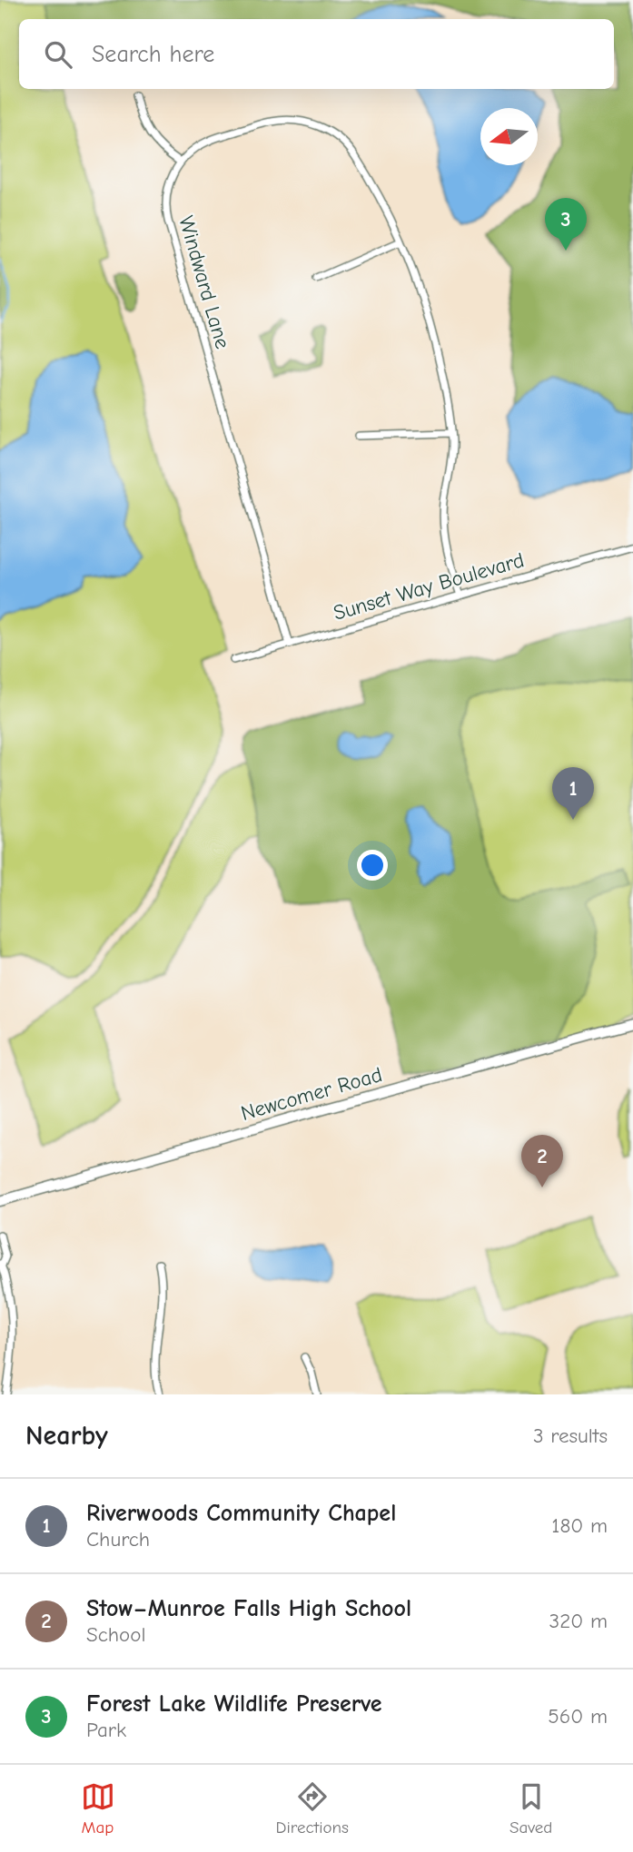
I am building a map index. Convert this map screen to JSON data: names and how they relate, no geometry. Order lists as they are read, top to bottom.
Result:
{
  "streets": {
    "street": ["Windward Lane", "Sunset Way Boulevard", "Newcomer Road"]
  },
  "crossings": [
    ["Windward Lane", "Sunset Way Boulevard"]
  ],
  "north": "left",
  "page": {
    "search": "Search here",
    "pins": ["3", "1", "2"],
    "heading": ["Nearby", "3 results"],
    "list": [
      {
        "mark": "1",
        "name": "Riverwoods Community Chapel",
        "note": "Church",
        "value": "180 m"
      },
      {
        "mark": "2",
        "name": "Stow–Munroe Falls High School",
        "note": "School",
        "value": "320 m"
      },
      {
        "mark": "3",
        "name": "Forest Lake Wildlife Preserve",
        "note": "Park",
        "value": "560 m"
      }
    ],
    "nav": ["Map", "Directions", "Saved"]
  }
}
